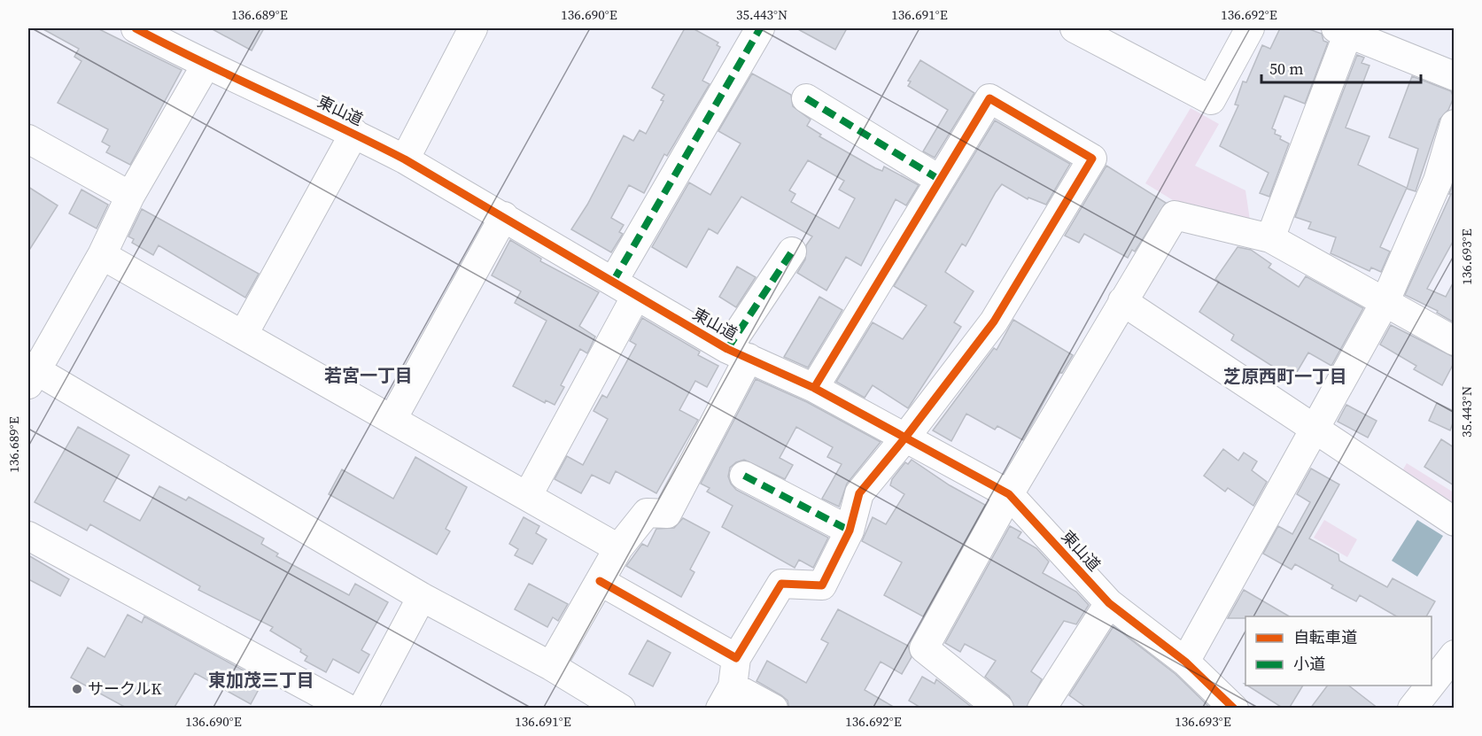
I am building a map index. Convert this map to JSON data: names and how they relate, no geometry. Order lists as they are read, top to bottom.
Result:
{
  "streets": {
    "street": ["東山道"]
  },
  "districts": ["若宮一丁目", "芝原西町一丁目", "東加茂三丁目"],
  "places": ["サークルK"],
  "legend": ["自転車道", "小道"],
  "scale_bar": "50 m",
  "coordinates": [
    "136.689°E",
    "136.690°E",
    "35.443°N",
    "136.691°E",
    "136.692°E",
    "136.693°E"
  ]
}
